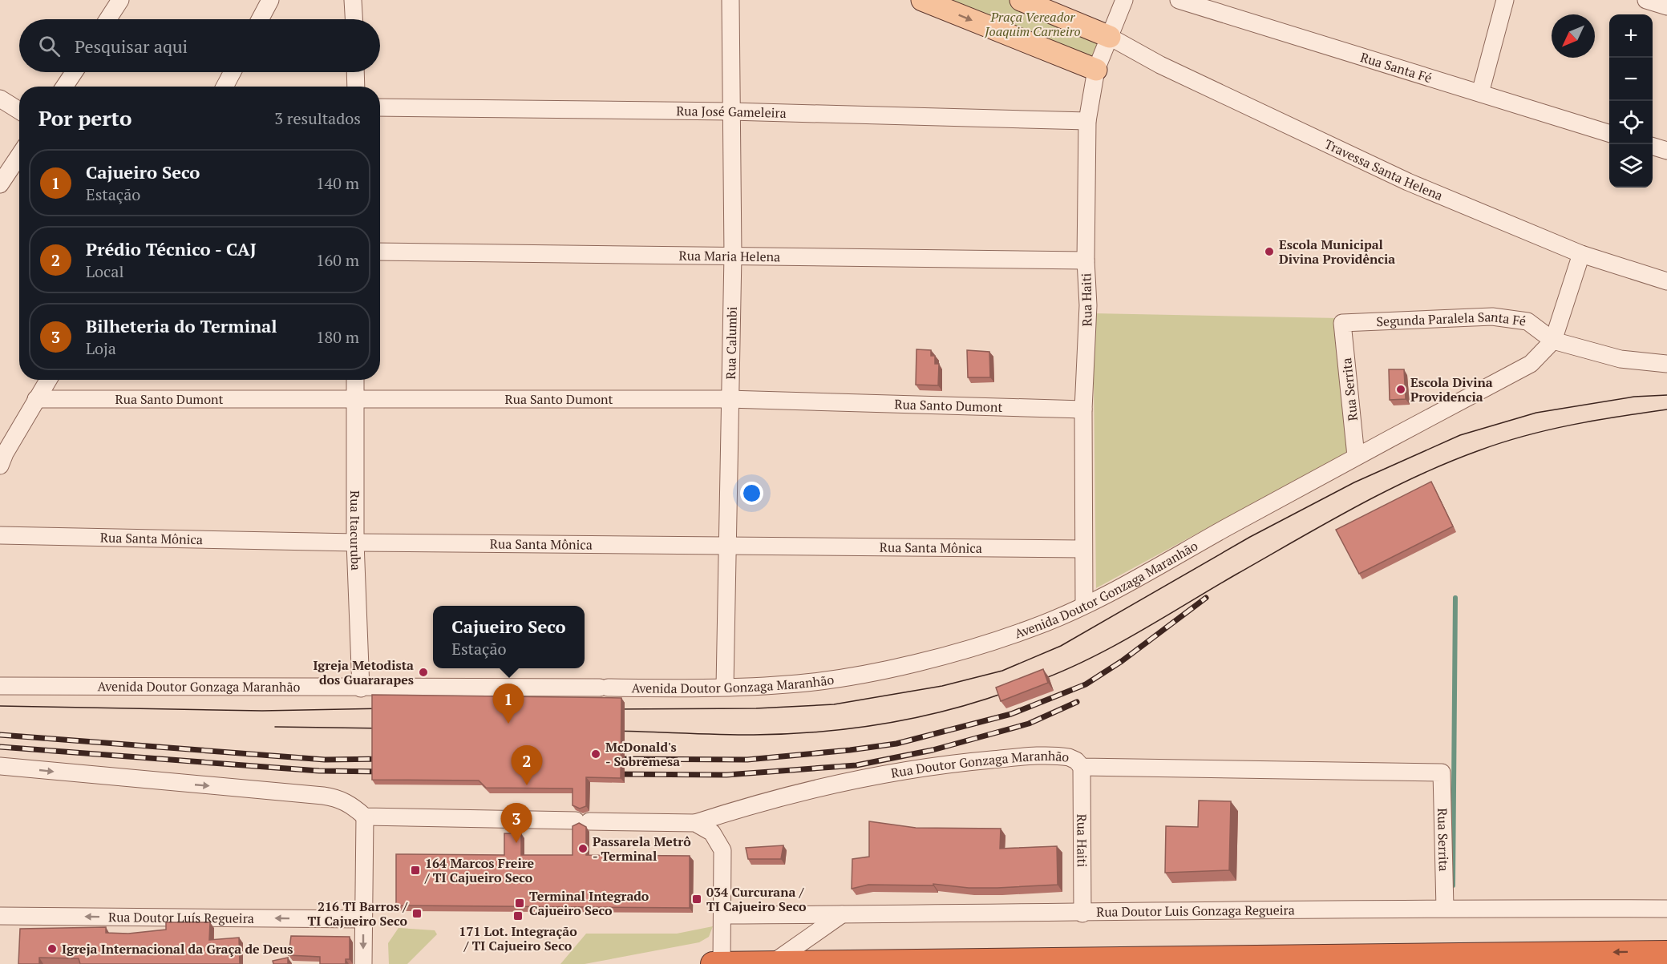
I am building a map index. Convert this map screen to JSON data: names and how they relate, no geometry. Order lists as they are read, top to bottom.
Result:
{
  "streets": {
    "street": [
      "Rua Santa Fé",
      "Rua José Gameleira",
      "Travessa Santa Helena",
      "Rua Maria Helena",
      "Rua Haiti",
      "Segunda Paralela Santa Fé",
      "Rua Calumbi",
      "Rua Serrita",
      "Rua Santo Dumont",
      "Rua Itacuruba",
      "Rua Santa Mônica",
      "Avenida Doutor Gonzaga Maranhão",
      "Rua Doutor Gonzaga Maranhão",
      "Rua Doutor Luis Gonzaga Regueira",
      "Rua Doutor Luís Regueira"
    ]
  },
  "crossings": [
    ["Rua José Gameleira", "Rua Haiti"],
    ["Rua José Gameleira", "Rua Calumbi"],
    ["Travessa Santa Helena", "Rua Haiti"],
    ["Rua Maria Helena", "Rua Haiti"],
    ["Rua Maria Helena", "Rua Calumbi"],
    ["Rua Haiti", "Rua Santo Dumont"],
    ["Rua Haiti", "Rua Santa Mônica"],
    ["Rua Haiti", "Avenida Doutor Gonzaga Maranhão"],
    ["Rua Haiti", "Rua Doutor Gonzaga Maranhão"],
    ["Rua Haiti", "Rua Doutor Luis Gonzaga Regueira"],
    ["Segunda Paralela Santa Fé", "Rua Serrita"],
    ["Segunda Paralela Santa Fé", "Avenida Doutor Gonzaga Maranhão"],
    ["Rua Calumbi", "Rua Santo Dumont"],
    ["Rua Calumbi", "Rua Santa Mônica"],
    ["Rua Calumbi", "Avenida Doutor Gonzaga Maranhão"],
    ["Rua Serrita", "Avenida Doutor Gonzaga Maranhão"],
    ["Rua Serrita", "Rua Doutor Gonzaga Maranhão"],
    ["Rua Serrita", "Rua Doutor Luis Gonzaga Regueira"],
    ["Rua Santo Dumont", "Rua Itacuruba"],
    ["Rua Itacuruba", "Rua Santa Mônica"],
    ["Rua Itacuruba", "Avenida Doutor Gonzaga Maranhão"]
  ],
  "parks": ["Praça Vereador Joaquim Carneiro"],
  "places": {
    "other": [
      "Escola Municipal Divina Providência",
      "Escola Divina Providencia",
      "Igreja Metodista dos Guararapes",
      "McDonald's - Sobremesa",
      "Passarela Metrô - Terminal",
      "Igreja Internacional da Graça de Deus"
    ],
    "transit": [
      "164 Marcos Freire / TI Cajueiro Seco",
      "034 Curcurana / TI Cajueiro Seco",
      "Terminal Integrado Cajueiro Seco",
      "216 TI Barros / TI Cajueiro Seco",
      "171 Lot. Integração / TI Cajueiro Seco"
    ]
  },
  "north": "bottom left",
  "page": {
    "map_buttons": ["+", "−"],
    "search": "Pesquisar aqui",
    "heading": ["Por perto", "3 resultados"],
    "list": [
      {
        "mark": "1",
        "name": "Cajueiro Seco",
        "note": "Estação",
        "value": "140 m"
      },
      {
        "mark": "2",
        "name": "Prédio Técnico - CAJ",
        "note": "Local",
        "value": "160 m"
      },
      {
        "mark": "3",
        "name": "Bilheteria do Terminal",
        "note": "Loja",
        "value": "180 m"
      }
    ],
    "popup": ["Cajueiro Seco", "Estação"],
    "pins": ["1", "2", "3"]
  }
}
